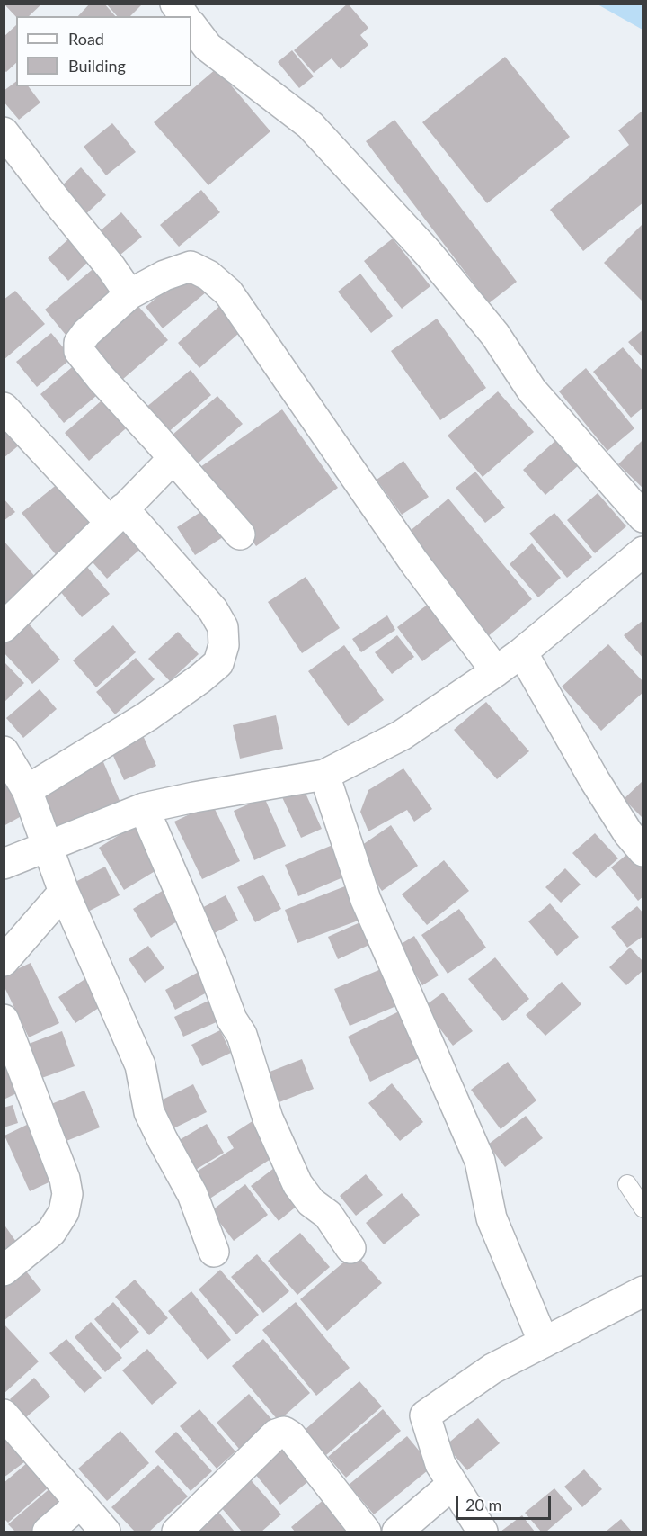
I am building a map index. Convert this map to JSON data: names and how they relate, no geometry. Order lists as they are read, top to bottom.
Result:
{
  "legend": ["Road", "Building"],
  "scale_bar": "20 m"
}
